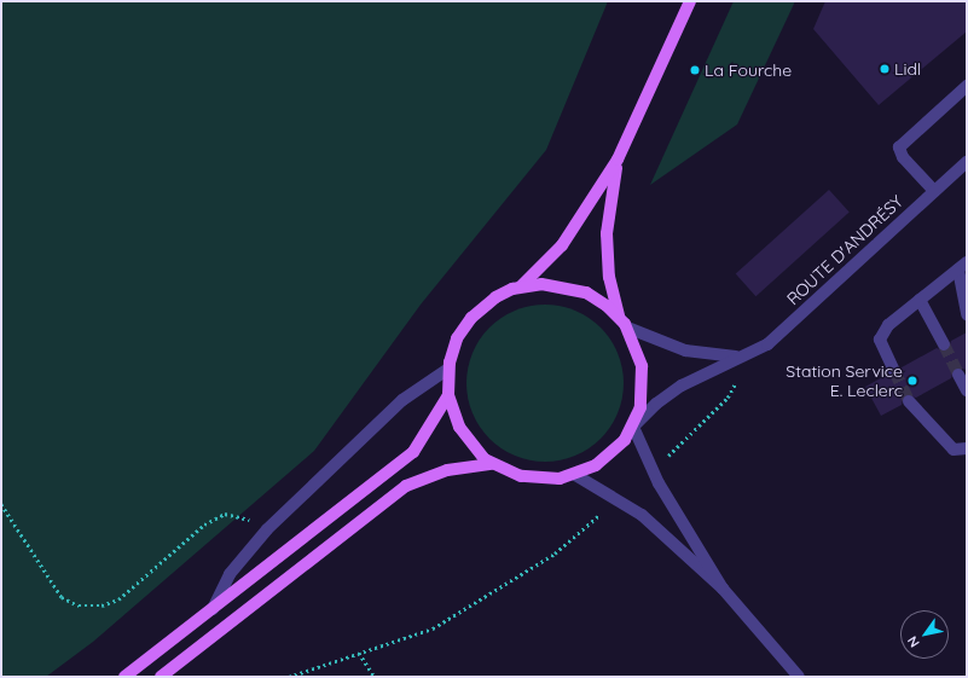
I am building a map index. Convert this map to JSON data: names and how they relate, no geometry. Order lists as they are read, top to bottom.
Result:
{
  "streets": {
    "street": ["ROUTE D'ANDRÉSY"]
  },
  "places": ["Lidl", "La Fourche", "Station Service E. Leclerc"],
  "north": "bottom left"
}
